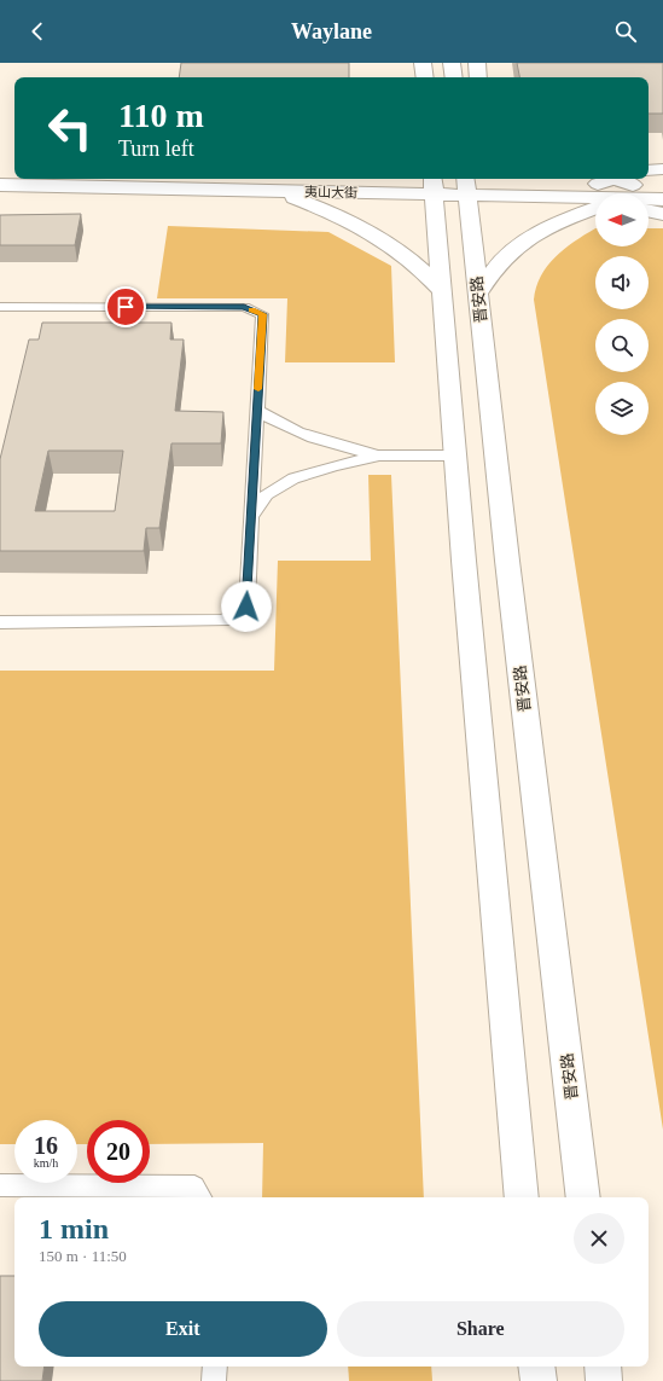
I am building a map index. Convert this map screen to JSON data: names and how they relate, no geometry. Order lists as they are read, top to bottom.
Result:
{
  "streets": {
    "main road": ["夷山大街", "晋安路"]
  },
  "crossings": [
    ["夷山大街", "晋安路"]
  ],
  "north": "left",
  "page": {
    "header": "Waylane",
    "turn": ["110 m", "Turn left"],
    "speed": "16 km/h",
    "limit": "20",
    "heading": ["1 min", "150 m · 11:50"],
    "buttons": ["Exit", "Share"]
  }
}
